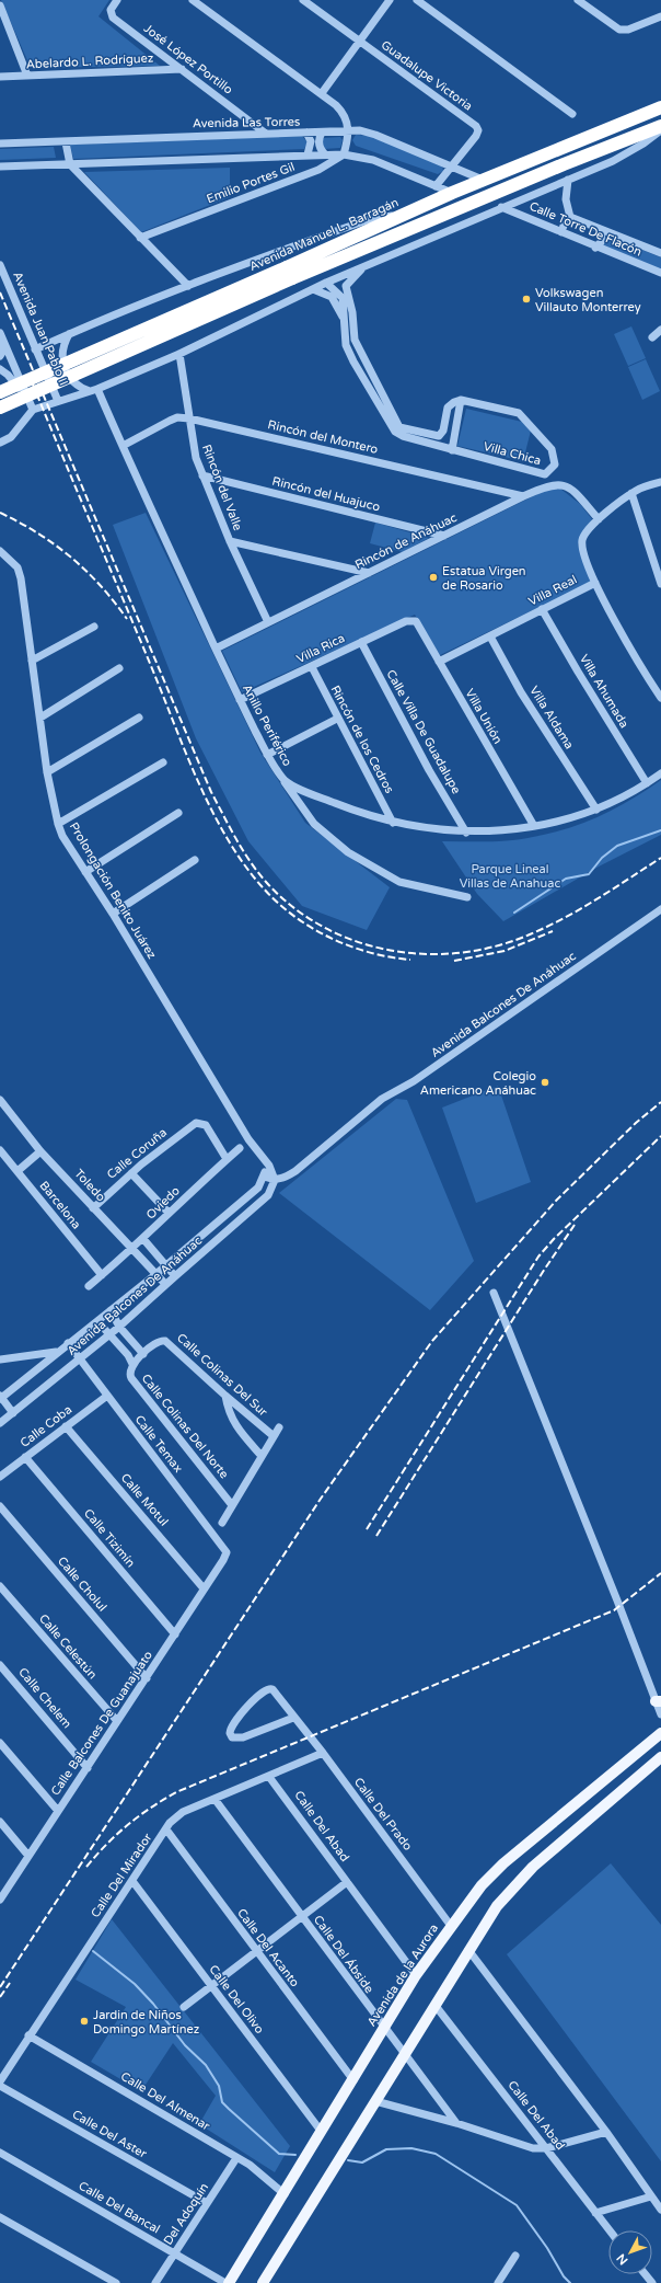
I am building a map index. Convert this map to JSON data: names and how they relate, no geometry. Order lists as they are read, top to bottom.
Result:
{
  "streets": {
    "highway": ["Avenida Manuel L. Barragán"],
    "main road": ["Avenida de la Aurora"],
    "street": [
      "José López Portillo",
      "Abelardo L. Rodríguez",
      "Guadalupe Victoria",
      "Avenida Las Torres",
      "Emilio Portes Gil",
      "Calle Torre De Flacón",
      "Avenida Juan Pablo II",
      "Rincón del Montero",
      "Villa Chica",
      "Rincón del Valle",
      "Rincón del Huajuco",
      "Rincón de Anáhuac",
      "Villa Real",
      "Villa Rica",
      "Villa Ahumada",
      "Villa Unión",
      "Villa Aldama",
      "Anillo Periférico",
      "Calle Villa De Guadalupe",
      "Rincón de los Cedros",
      "Prolongación Benito Juárez",
      "Avenida Balcones De Anáhuac",
      "Calle Coruña",
      "Toledo",
      "Oviedo",
      "Barcelona",
      "Calle Colinas Del Sur",
      "Calle Coba",
      "Calle Colinas Del Norte",
      "Calle Temax",
      "Calle Motul",
      "Calle Tizimín",
      "Calle Cholul",
      "Calle Celestún",
      "Calle Chelem",
      "Calle Balcones De Guanajuato",
      "Calle Del Prado",
      "Calle Del Abad",
      "Calle Del Mirador",
      "Calle Del Acanto",
      "Calle Del Ábside",
      "Calle Del Olivo",
      "Calle Del Almenar",
      "Calle Del Aster",
      "Calle Del Bancal",
      "Del Adoquín"
    ]
  },
  "crossings": [
    ["José López Portillo", "Abelardo L. Rodríguez"],
    ["José López Portillo", "Avenida Las Torres"],
    ["Guadalupe Victoria", "Avenida Las Torres"],
    ["Avenida Las Torres", "Avenida Manuel L. Barragán"],
    ["Rincón del Montero", "Rincón del Valle"],
    ["Rincón del Montero", "Rincón de Anáhuac"],
    ["Rincón del Montero", "Anillo Periférico"],
    ["Rincón del Valle", "Rincón del Huajuco"],
    ["Rincón del Valle", "Rincón de Anáhuac"],
    ["Rincón del Huajuco", "Rincón de Anáhuac"],
    ["Rincón de Anáhuac", "Villa Real"],
    ["Rincón de Anáhuac", "Anillo Periférico"],
    ["Villa Real", "Villa Ahumada"],
    ["Villa Real", "Villa Unión"],
    ["Villa Real", "Villa Aldama"],
    ["Villa Rica", "Villa Unión"],
    ["Villa Rica", "Anillo Periférico"],
    ["Villa Rica", "Calle Villa De Guadalupe"],
    ["Villa Rica", "Rincón de los Cedros"],
    ["Villa Ahumada", "Anillo Periférico"],
    ["Villa Unión", "Anillo Periférico"],
    ["Villa Aldama", "Anillo Periférico"],
    ["Anillo Periférico", "Calle Villa De Guadalupe"],
    ["Anillo Periférico", "Rincón de los Cedros"],
    ["Prolongación Benito Juárez", "Avenida Balcones De Anáhuac"],
    ["Avenida Balcones De Anáhuac", "Toledo"],
    ["Avenida Balcones De Anáhuac", "Calle Colinas Del Norte"],
    ["Avenida Balcones De Anáhuac", "Calle Temax"],
    ["Calle Coruña", "Toledo"],
    ["Calle Coruña", "Oviedo"],
    ["Toledo", "Oviedo"],
    ["Oviedo", "Barcelona"],
    ["Calle Colinas Del Sur", "Calle Colinas Del Norte"],
    ["Calle Coba", "Calle Temax"],
    ["Calle Coba", "Calle Motul"],
    ["Calle Coba", "Calle Tizimín"],
    ["Calle Temax", "Calle Balcones De Guanajuato"],
    ["Calle Motul", "Calle Balcones De Guanajuato"],
    ["Calle Tizimín", "Calle Balcones De Guanajuato"],
    ["Calle Cholul", "Calle Balcones De Guanajuato"],
    ["Calle Celestún", "Calle Balcones De Guanajuato"],
    ["Calle Chelem", "Calle Balcones De Guanajuato"],
    ["Calle Del Prado", "Calle Del Mirador"],
    ["Calle Del Prado", "Avenida de la Aurora"],
    ["Calle Del Abad", "Calle Del Mirador"],
    ["Calle Del Abad", "Avenida de la Aurora"],
    ["Calle Del Mirador", "Calle Del Acanto"],
    ["Calle Del Mirador", "Calle Del Ábside"],
    ["Calle Del Mirador", "Calle Del Olivo"],
    ["Calle Del Mirador", "Calle Del Almenar"],
    ["Calle Del Acanto", "Avenida de la Aurora"],
    ["Calle Del Ábside", "Avenida de la Aurora"],
    ["Avenida de la Aurora", "Calle Del Olivo"],
    ["Avenida de la Aurora", "Calle Del Almenar"],
    ["Calle Del Almenar", "Del Adoquín"],
    ["Calle Del Aster", "Del Adoquín"],
    ["Calle Del Bancal", "Del Adoquín"]
  ],
  "parks": ["Parque Lineal Villas de Anahuac"],
  "places": [
    "Volkswagen Villauto Monterrey",
    "Estatua Virgen de Rosario",
    "Colegio Americano Anáhuac",
    "Jardin de Niños Domingo Martínez"
  ],
  "north": "bottom left"
}
